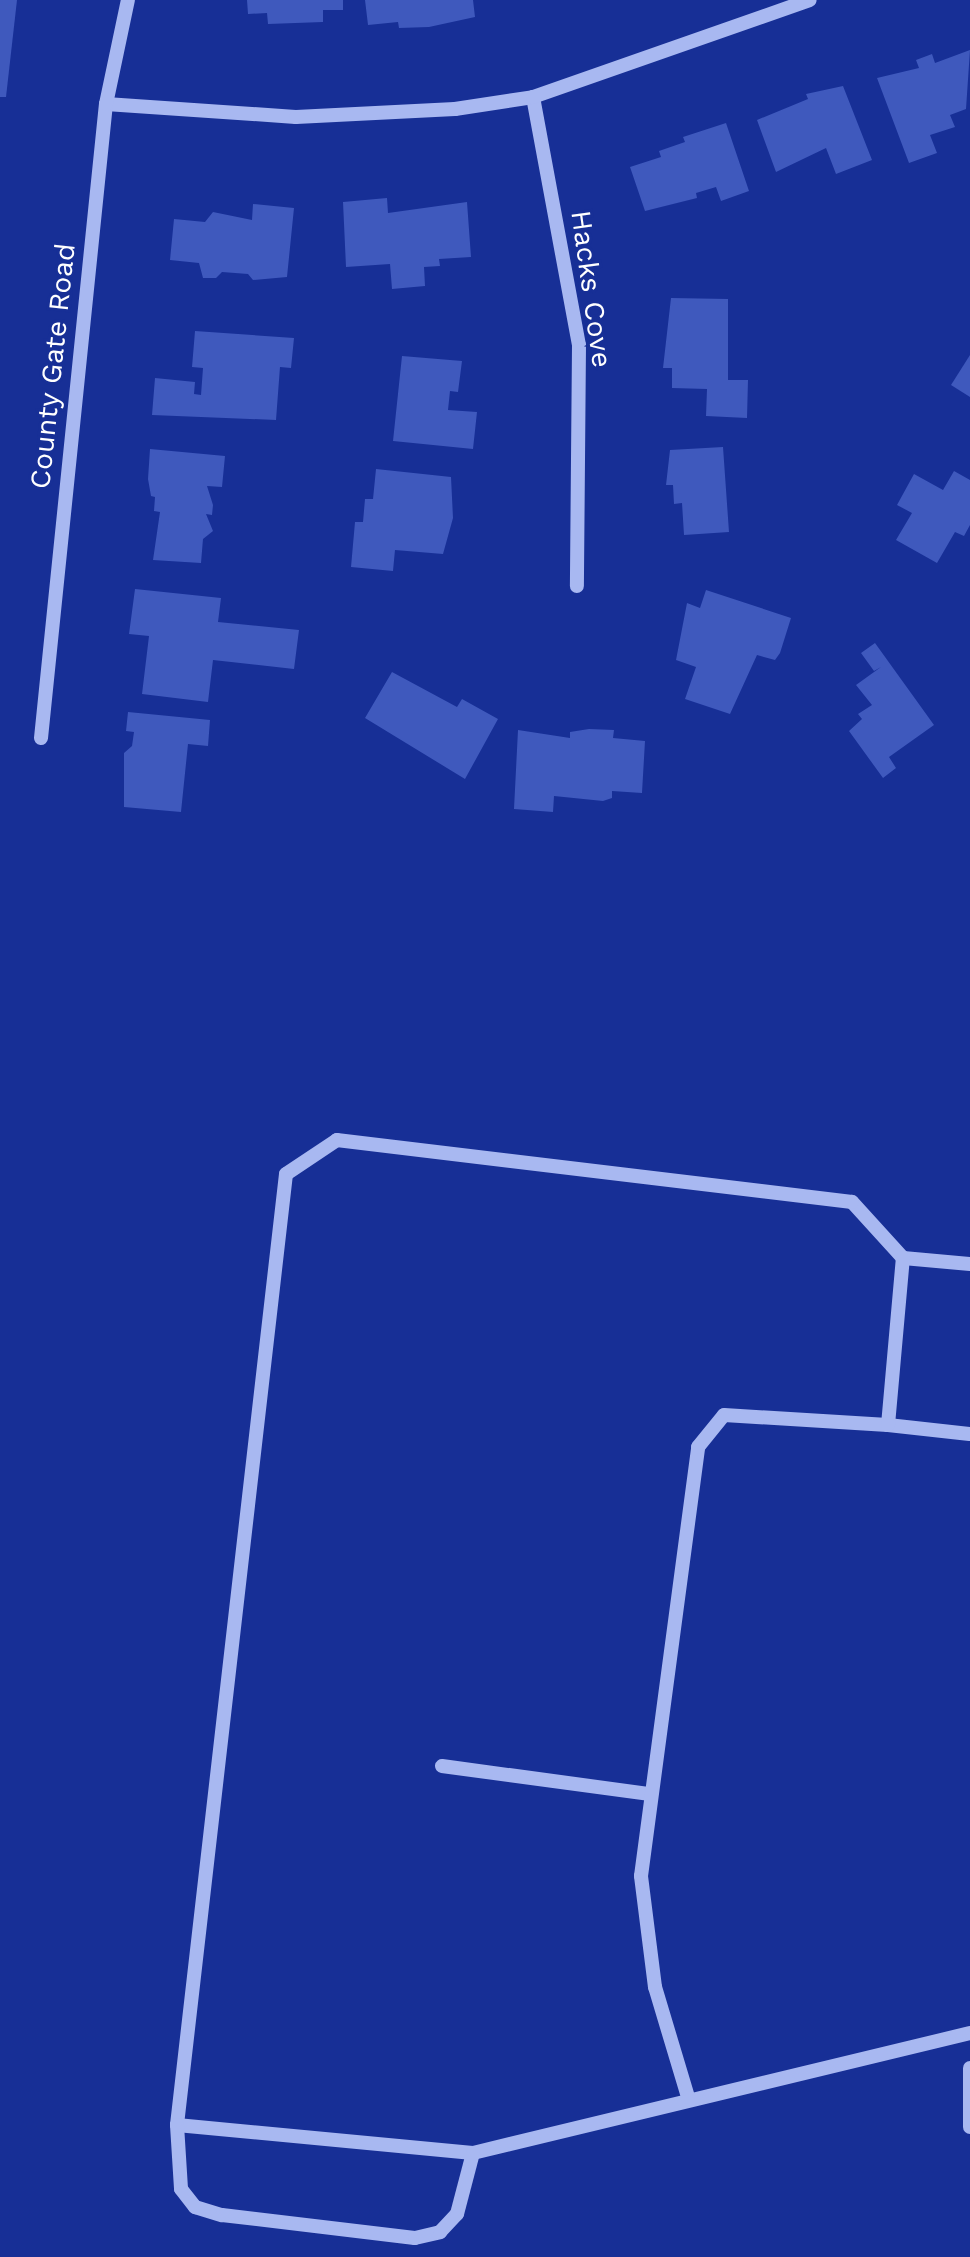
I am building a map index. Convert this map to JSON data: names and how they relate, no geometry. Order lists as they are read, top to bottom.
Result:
{
  "streets": {
    "street": ["Hacks Cove", "County Gate Road"]
  }
}
